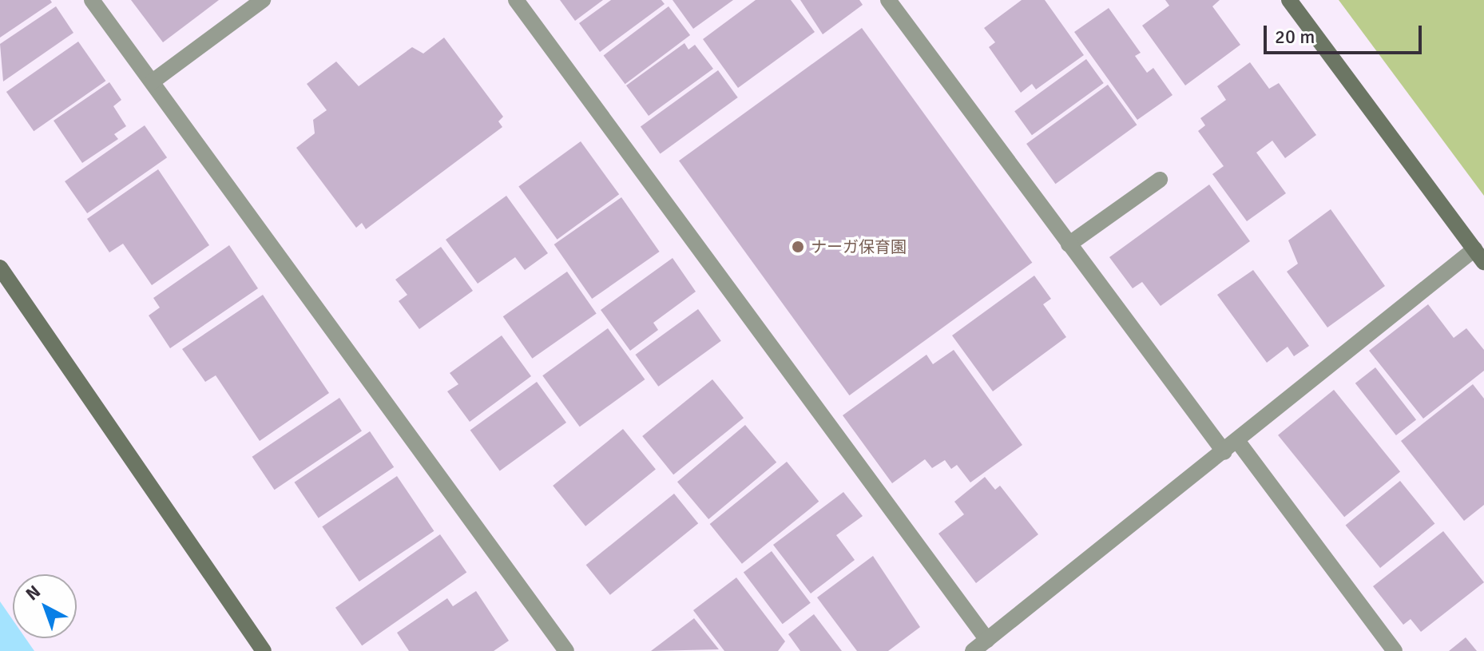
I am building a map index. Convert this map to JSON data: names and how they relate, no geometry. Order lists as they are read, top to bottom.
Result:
{
  "places": ["ナーガ保育園"],
  "scale_bar": "20 m",
  "north": "top left"
}
